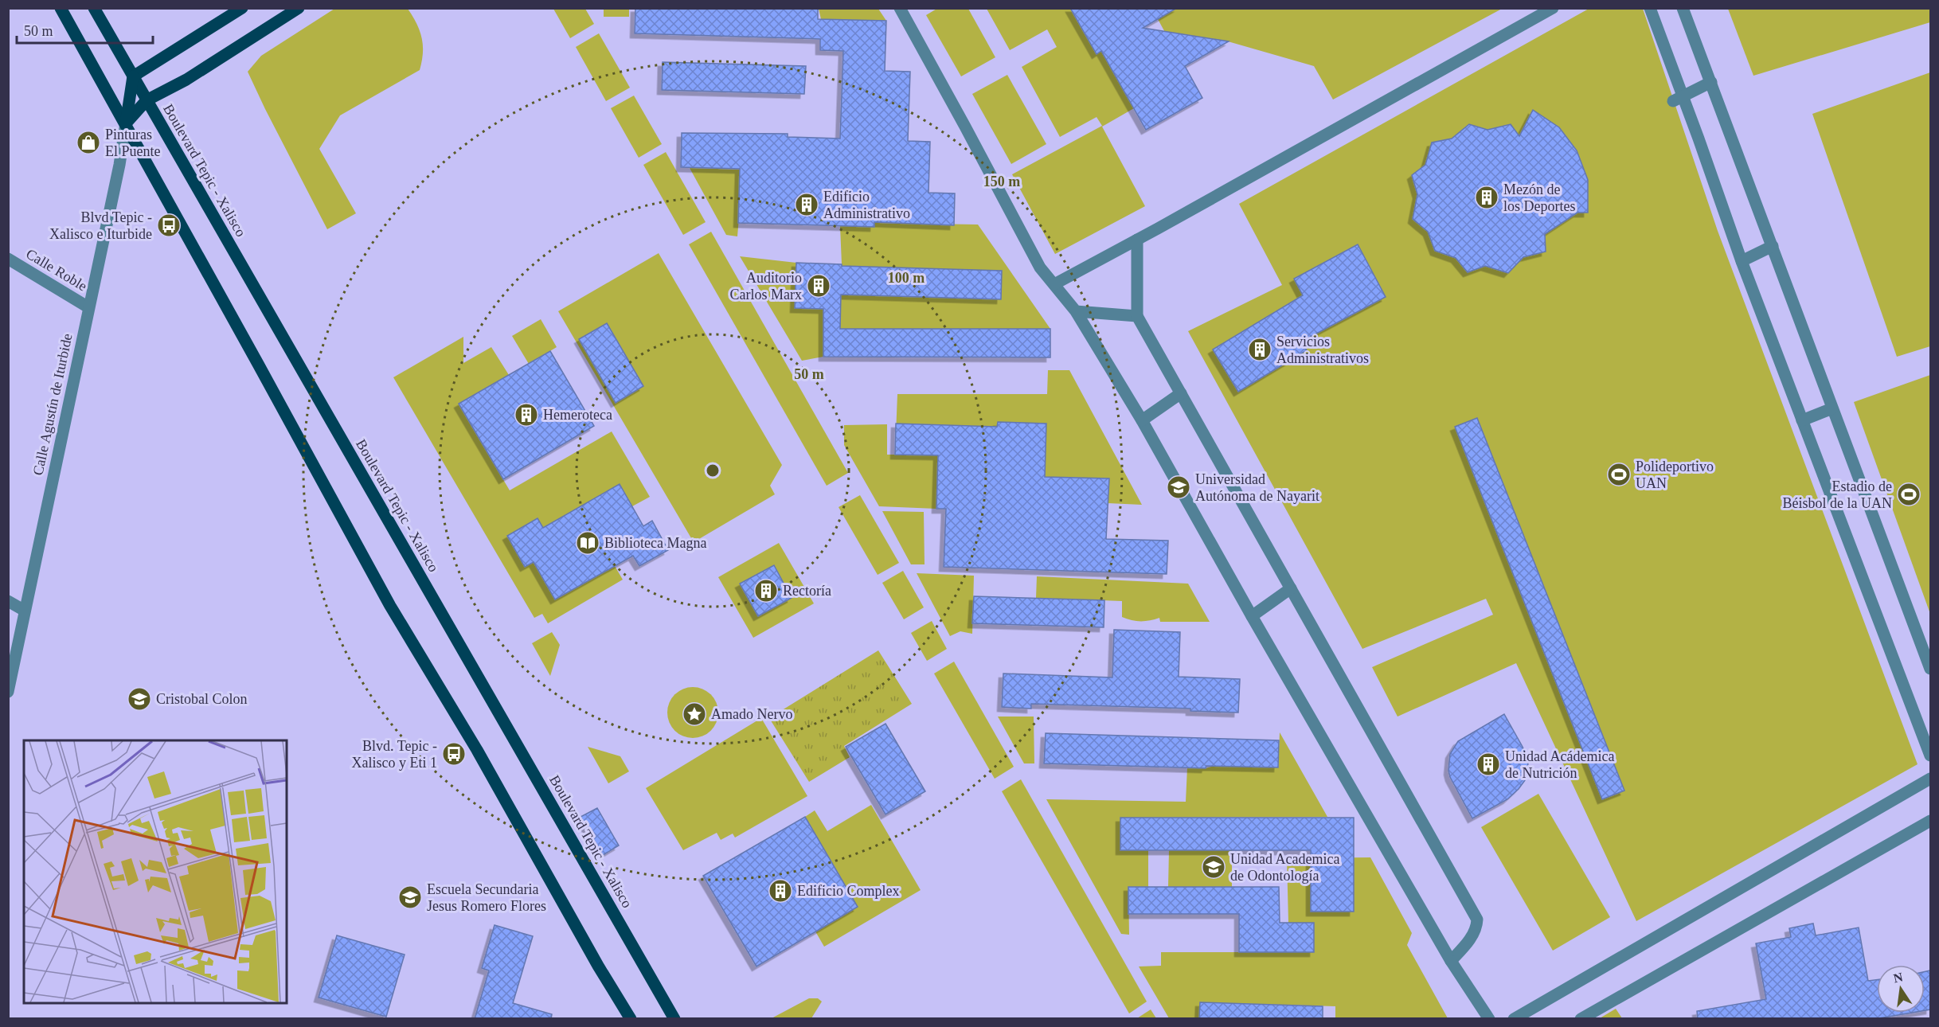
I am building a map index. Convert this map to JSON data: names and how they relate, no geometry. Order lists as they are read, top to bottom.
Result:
{
  "streets": {
    "main road": ["Boulevard Tepic - Xalisco"],
    "street": ["Calle Roble", "Calle Agustín de Iturbide"]
  },
  "crossings": [
    ["Calle Roble", "Calle Agustín de Iturbide"]
  ],
  "places": {
    "shop": ["Pinturas El Puente"],
    "building": [
      "Mezón de los Deportes",
      "Edificio Administrativo",
      "Auditorio Carlos Marx",
      "Servicios Administrativos",
      "Hemeroteca",
      "Rectoría",
      "Unidad Acádemica de Nutrición",
      "Edificio Complex"
    ],
    "bus stop": ["Blvd Tepic - Xalisco e Iturbide", "Blvd. Tepic - Xalisco y Eti 1"],
    "sports": ["Polideportivo UAN", "Estadio de Béisbol de la UAN"],
    "school or university": [
      "Universidad Autónoma de Nayarit",
      "Cristobal Colon",
      "Unidad Academica de Odontología",
      "Escuela Secundaria Jesus Romero Flores"
    ],
    "library": ["Biblioteca Magna"],
    "place": ["Amado Nervo"]
  },
  "scale_bar": "50 m",
  "north": "top",
  "rings": ["150 m", "100 m", "50 m"]
}
